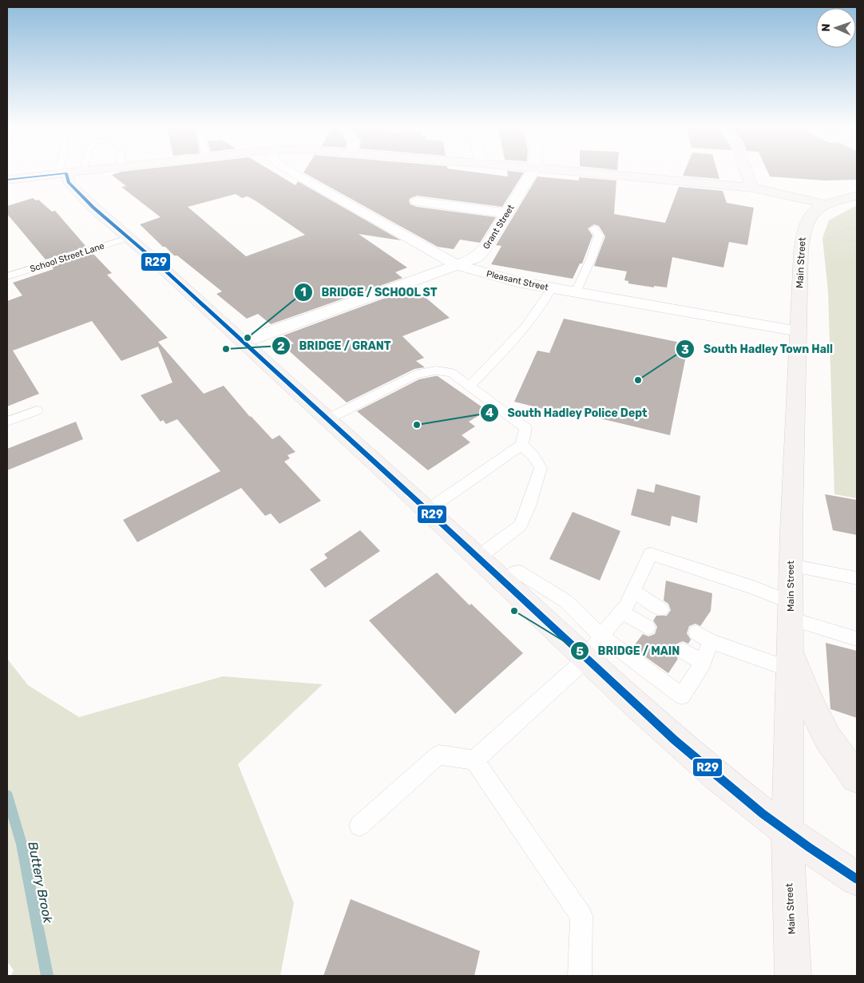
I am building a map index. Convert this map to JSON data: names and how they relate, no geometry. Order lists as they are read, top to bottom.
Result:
{
  "streets": {
    "main road": ["Main Street"],
    "street": ["Grant Street", "Pleasant Street"],
    "lane": ["School Street Lane"]
  },
  "crossings": [
    ["Grant Street", "Pleasant Street"],
    ["Main Street", "Pleasant Street"]
  ],
  "water": ["Buttery Brook"],
  "places": [
    "BRIDGE / SCHOOL ST",
    "BRIDGE / GRANT",
    "South Hadley Town Hall",
    "South Hadley Police Dept",
    "BRIDGE / MAIN"
  ],
  "lines": ["transit line R29"],
  "north": "left"
}
